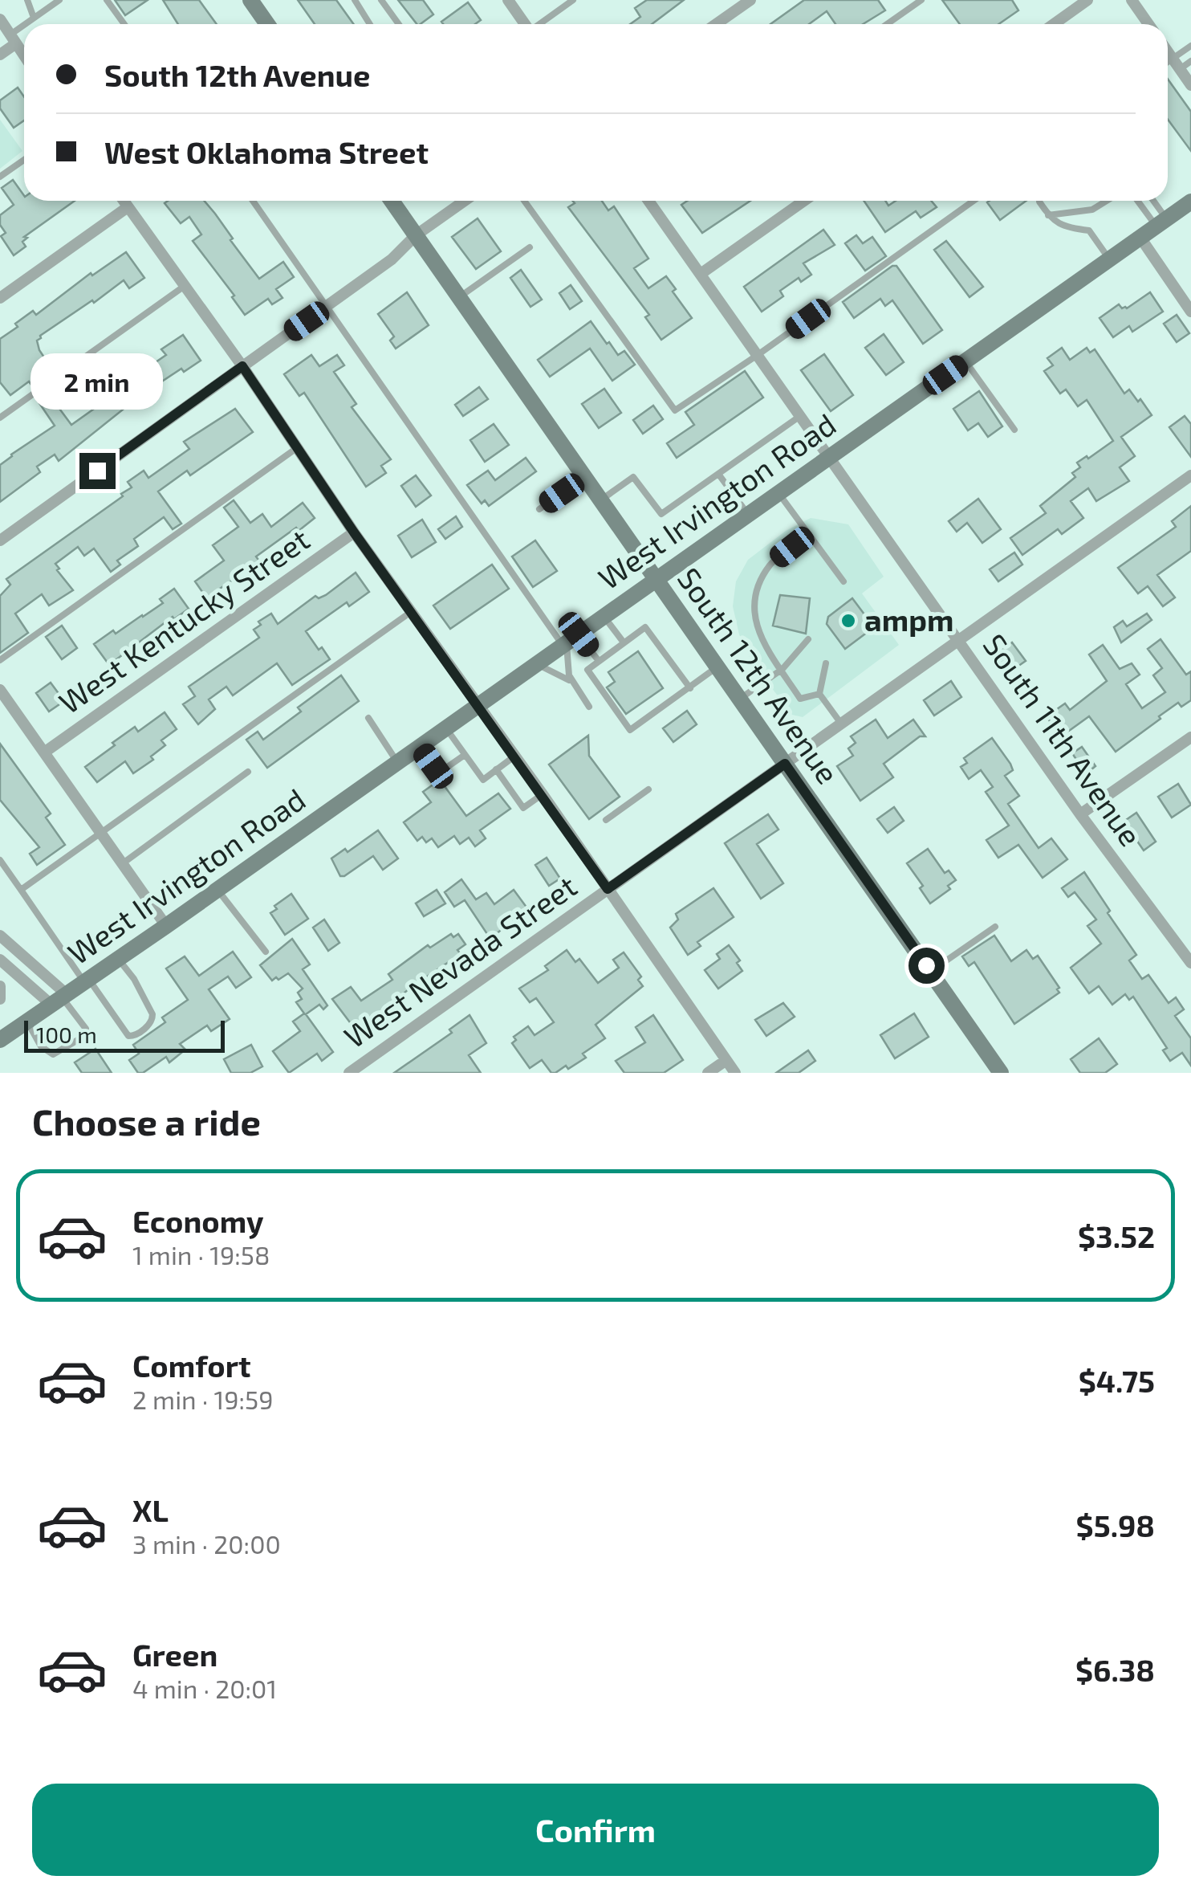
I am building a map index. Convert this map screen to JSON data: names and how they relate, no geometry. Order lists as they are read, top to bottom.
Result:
{
  "streets": {
    "main road": ["West Irvington Road", "South 12th Avenue"],
    "street": ["West Kentucky Street", "South 11th Avenue", "West Nevada Street"]
  },
  "crossings": [
    ["West Irvington Road", "South 12th Avenue"],
    ["West Irvington Road", "South 11th Avenue"],
    ["South 12th Avenue", "West Nevada Street"],
    ["South 11th Avenue", "West Nevada Street"]
  ],
  "places": ["ampm"],
  "scale_bar": "100 m",
  "page": {
    "banner": ["South 12th Avenue", "West Oklahoma Street"],
    "bubble": "2 min",
    "scale": "100 m",
    "heading": "Choose a ride",
    "list": [
      {
        "name": "Economy",
        "note": "1 min · 19:58",
        "value": "$3.52"
      },
      {
        "name": "Comfort",
        "note": "2 min · 19:59",
        "value": "$4.75"
      },
      {
        "name": "XL",
        "note": "3 min · 20:00",
        "value": "$5.98"
      },
      {
        "name": "Green",
        "note": "4 min · 20:01",
        "value": "$6.38"
      }
    ],
    "buttons": "Confirm"
  }
}
